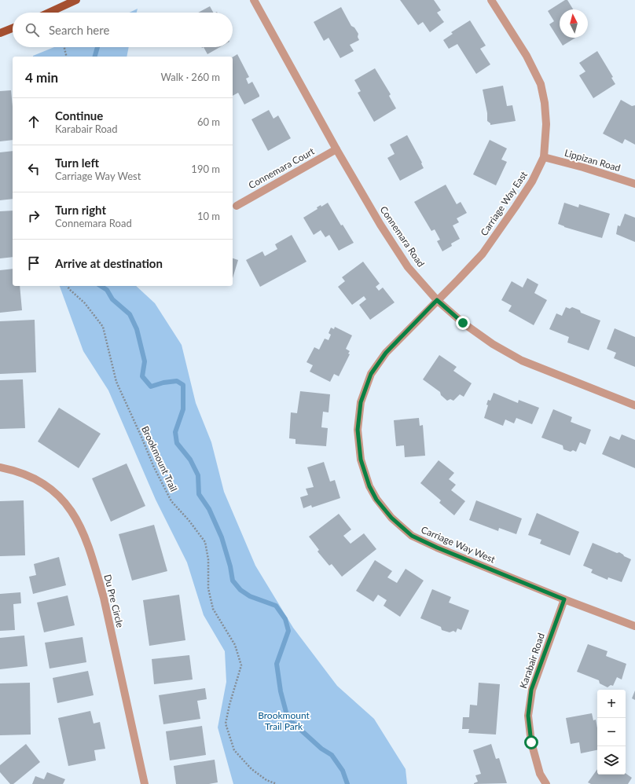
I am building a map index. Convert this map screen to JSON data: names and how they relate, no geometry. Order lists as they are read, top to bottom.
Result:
{
  "streets": {
    "street": [
      "Lippizan Road",
      "Connemara Court",
      "Carriage Way East",
      "Connemara Road",
      "Carriage Way West",
      "Du Pre Circle",
      "Karabair Road"
    ],
    "path": ["Brookmount Trail"]
  },
  "crossings": [
    ["Lippizan Road", "Carriage Way East"],
    ["Connemara Court", "Connemara Road"],
    ["Carriage Way East", "Connemara Road"],
    ["Carriage Way East", "Carriage Way West"],
    ["Connemara Road", "Carriage Way West"],
    ["Carriage Way West", "Karabair Road"]
  ],
  "parks": ["Brookmount Trail Park"],
  "north": "top",
  "page": {
    "search": "Search here",
    "heading": ["4 min", "Walk · 260 m"],
    "list": [
      ["Continue", "Karabair Road", "60 m"],
      ["Turn left", "Carriage Way West", "190 m"],
      ["Turn right", "Connemara Road", "10 m"],
      "Arrive at destination"
    ],
    "map_buttons": ["+", "−"]
  }
}
